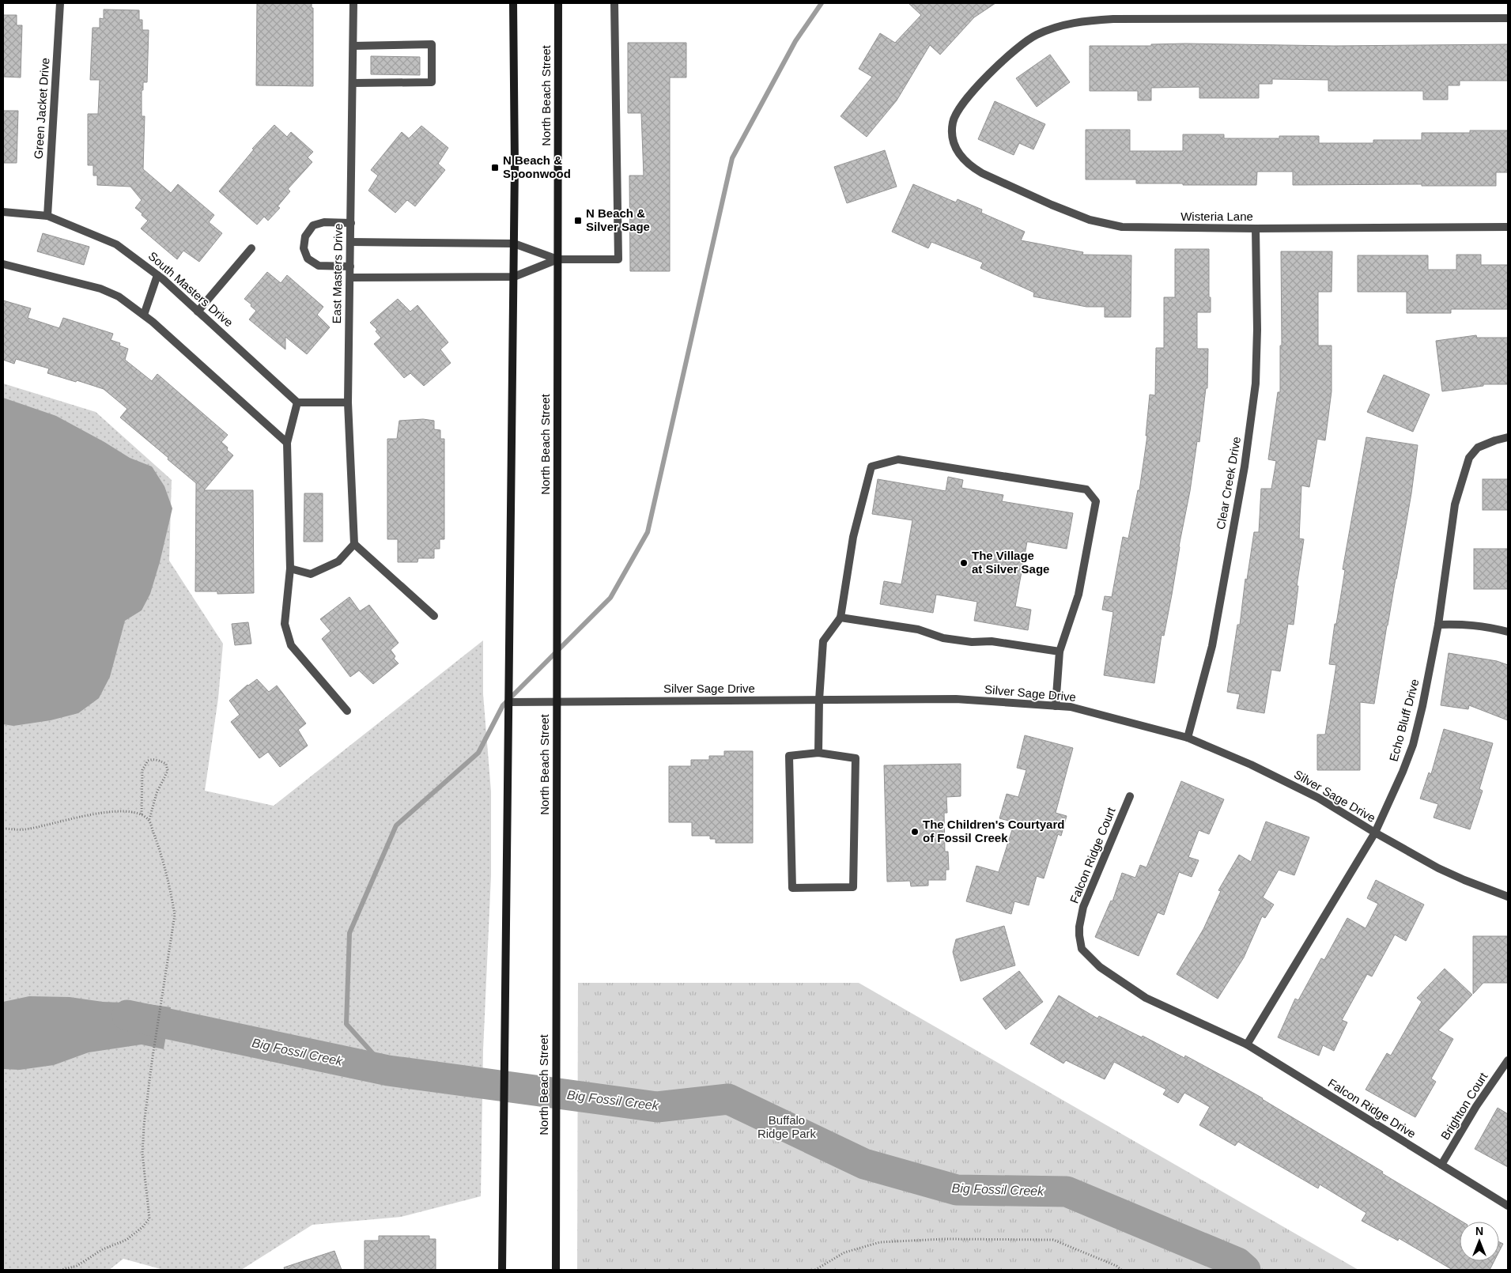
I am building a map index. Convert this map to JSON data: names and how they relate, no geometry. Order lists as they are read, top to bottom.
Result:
{
  "streets": {
    "main road": ["North Beach Street"],
    "street": [
      "Green Jacket Drive",
      "Wisteria Lane",
      "East Masters Drive",
      "South Masters Drive",
      "Clear Creek Drive",
      "Silver Sage Drive",
      "Echo Bluff Drive",
      "Falcon Ridge Court",
      "Brighton Court",
      "Falcon Ridge Drive"
    ]
  },
  "crossings": [
    ["North Beach Street", "Silver Sage Drive"],
    ["Green Jacket Drive", "South Masters Drive"],
    ["Wisteria Lane", "Clear Creek Drive"],
    ["Clear Creek Drive", "Silver Sage Drive"],
    ["Silver Sage Drive", "Echo Bluff Drive"],
    ["Echo Bluff Drive", "Falcon Ridge Drive"],
    ["Falcon Ridge Court", "Falcon Ridge Drive"],
    ["Brighton Court", "Falcon Ridge Drive"]
  ],
  "water": ["Big Fossil Creek"],
  "parks": ["Buffalo Ridge Park"],
  "places": {
    "transit": ["N Beach & Spoonwood", "N Beach & Silver Sage"],
    "other": ["The Village at Silver Sage", "The Children's Courtyard of Fossil Creek"]
  },
  "north": "top"
}
